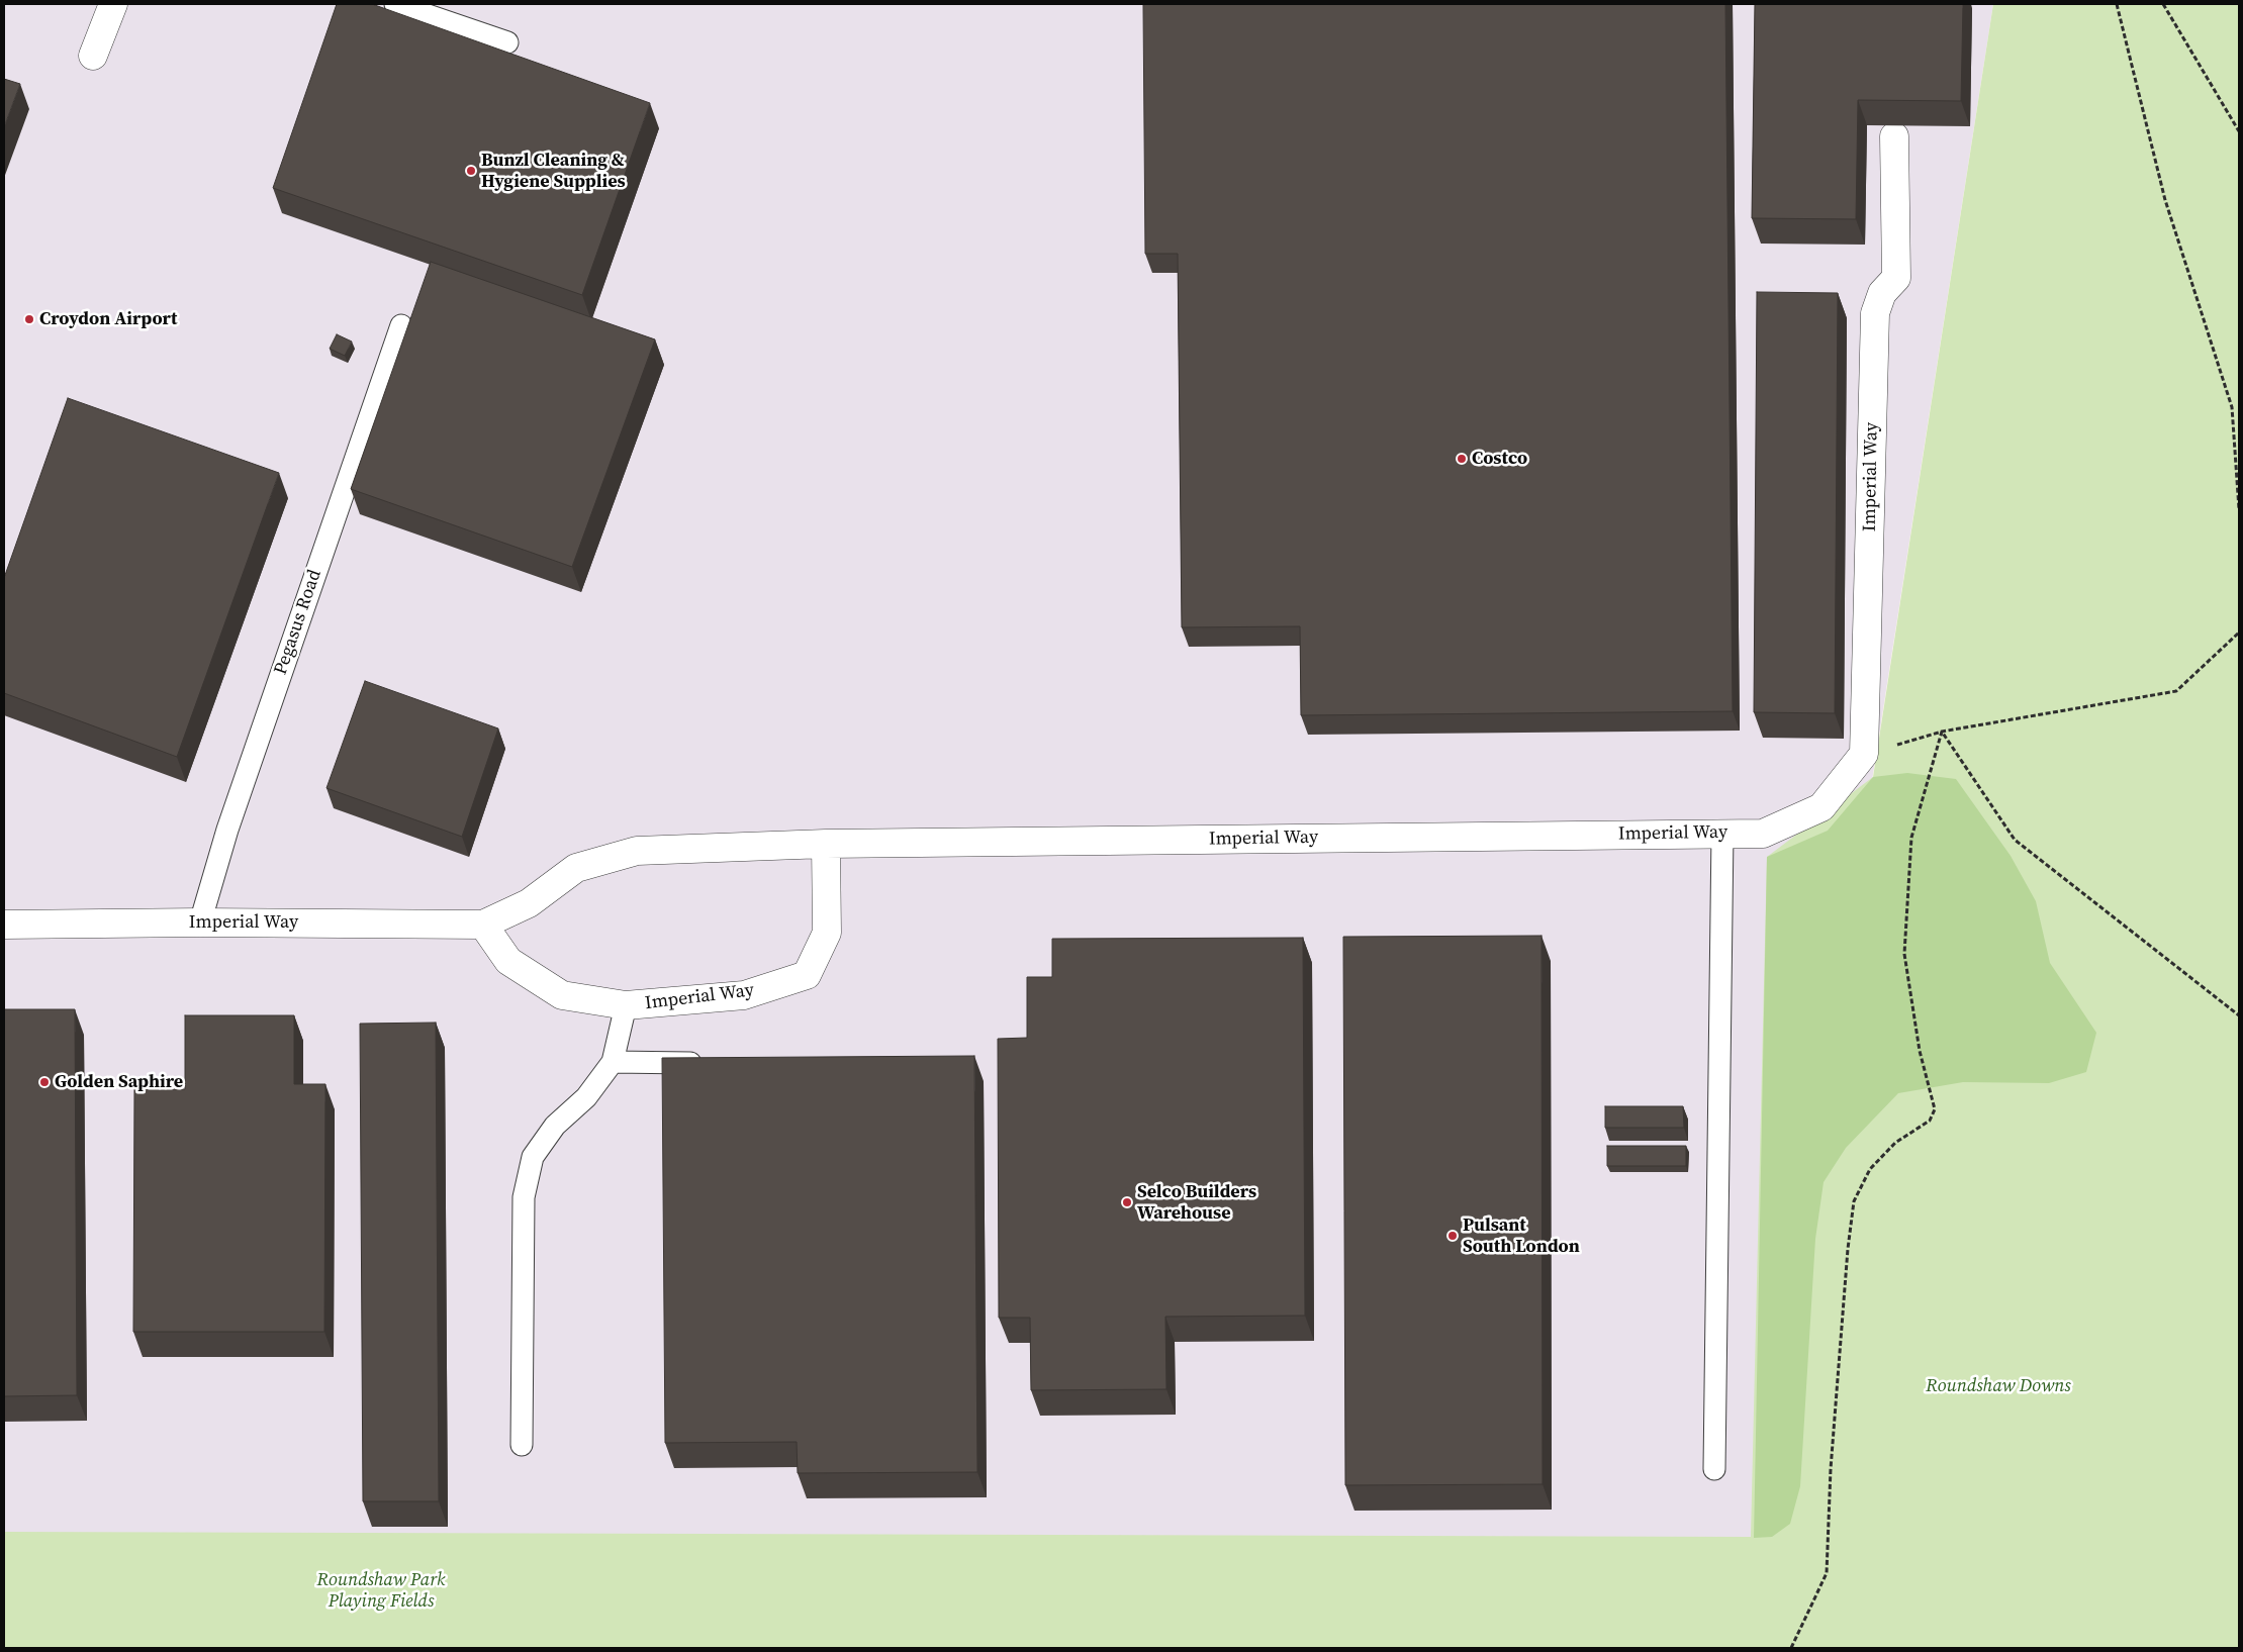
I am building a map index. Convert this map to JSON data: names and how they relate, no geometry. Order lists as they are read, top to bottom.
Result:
{
  "streets": {
    "street": ["Imperial Way"],
    "lane": ["Pegasus Road"]
  },
  "crossings": [
    ["Imperial Way", "Pegasus Road"]
  ],
  "parks": ["Roundshaw Downs", "Roundshaw Park Playing Fields"],
  "places": [
    "Bunzl Cleaning & Hygiene Supplies",
    "Croydon Airport",
    "Costco",
    "Golden Saphire",
    "Selco Builders Warehouse",
    "Pulsant South London"
  ]
}
